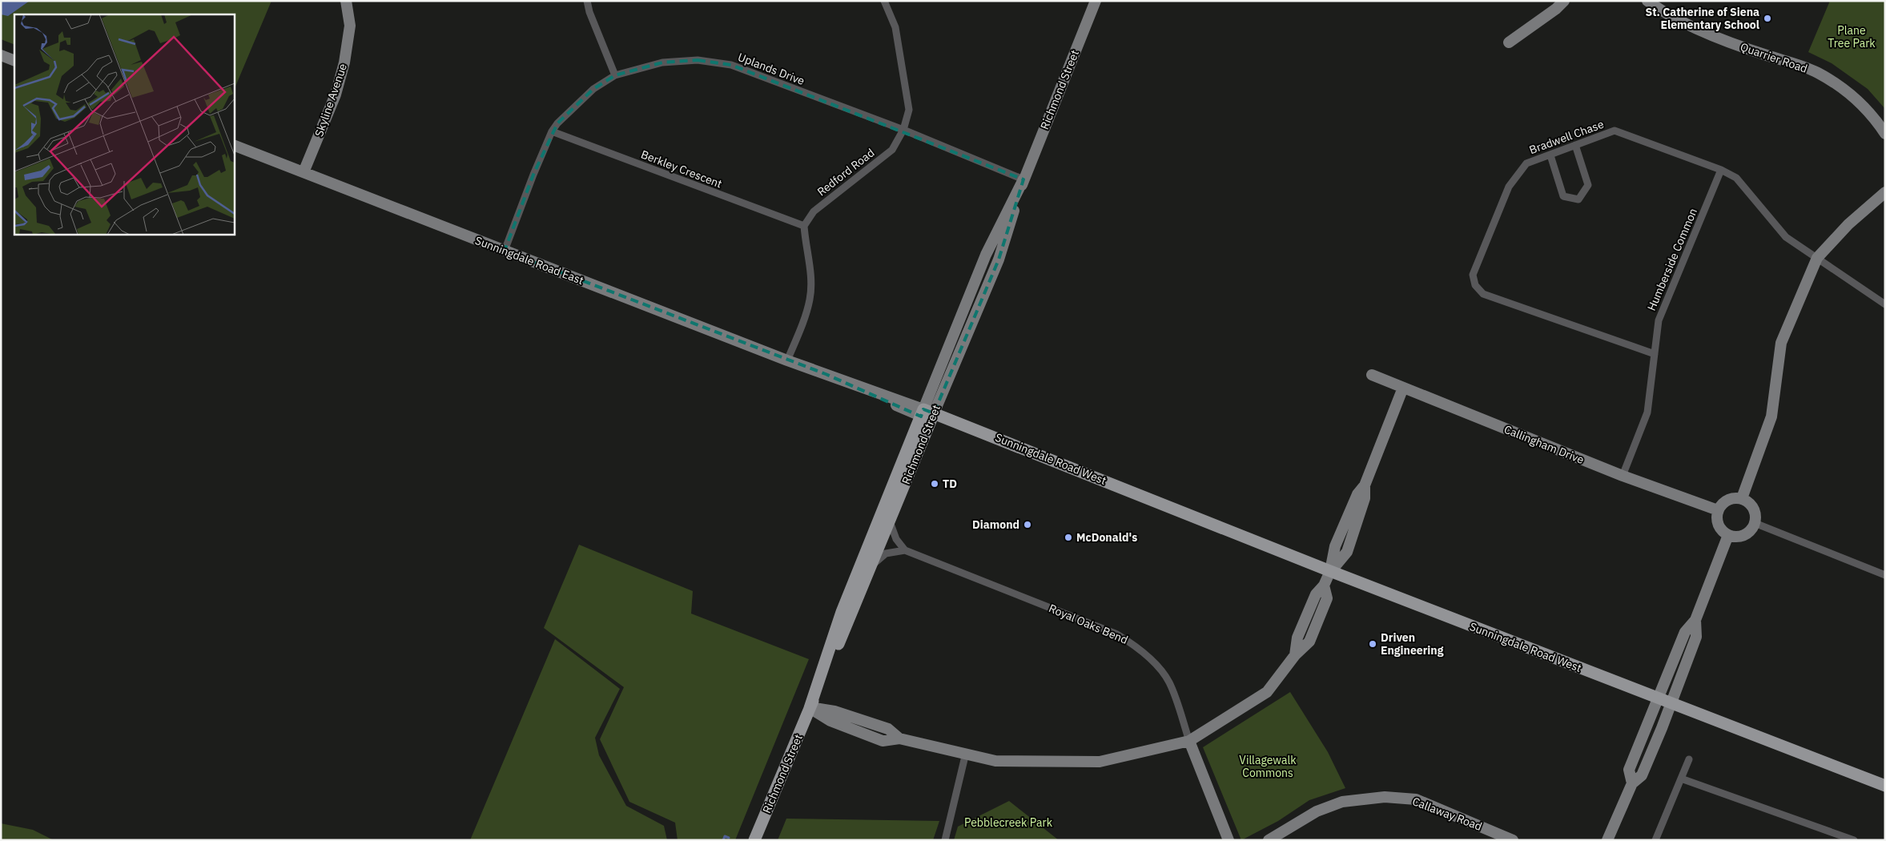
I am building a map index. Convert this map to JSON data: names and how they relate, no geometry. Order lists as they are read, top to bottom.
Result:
{
  "streets": {
    "main road": ["Richmond Street", "Sunningdale Road West"],
    "street": [
      "Quarrier Road",
      "Uplands Drive",
      "Skyline Avenue",
      "Bradwell Chase",
      "Berkley Crescent",
      "Redford Road",
      "Humberside Common",
      "Sunningdale Road East",
      "Callingham Drive",
      "Royal Oaks Bend",
      "Callaway Road"
    ]
  },
  "crossings": [
    ["Uplands Drive", "Richmond Street"],
    ["Uplands Drive", "Berkley Crescent"],
    ["Uplands Drive", "Redford Road"],
    ["Uplands Drive", "Sunningdale Road East"],
    ["Richmond Street", "Sunningdale Road East"],
    ["Richmond Street", "Sunningdale Road West"],
    ["Skyline Avenue", "Sunningdale Road East"],
    ["Bradwell Chase", "Humberside Common"],
    ["Berkley Crescent", "Redford Road"],
    ["Humberside Common", "Callingham Drive"],
    ["Sunningdale Road East", "Sunningdale Road West"]
  ],
  "parks": ["Plane Tree Park", "Villagewalk Commons", "Pebblecreek Park"],
  "places": [
    "St. Catherine of Siena Elementary School",
    "TD",
    "Diamond",
    "McDonald's",
    "Driven Engineering"
  ]
}
